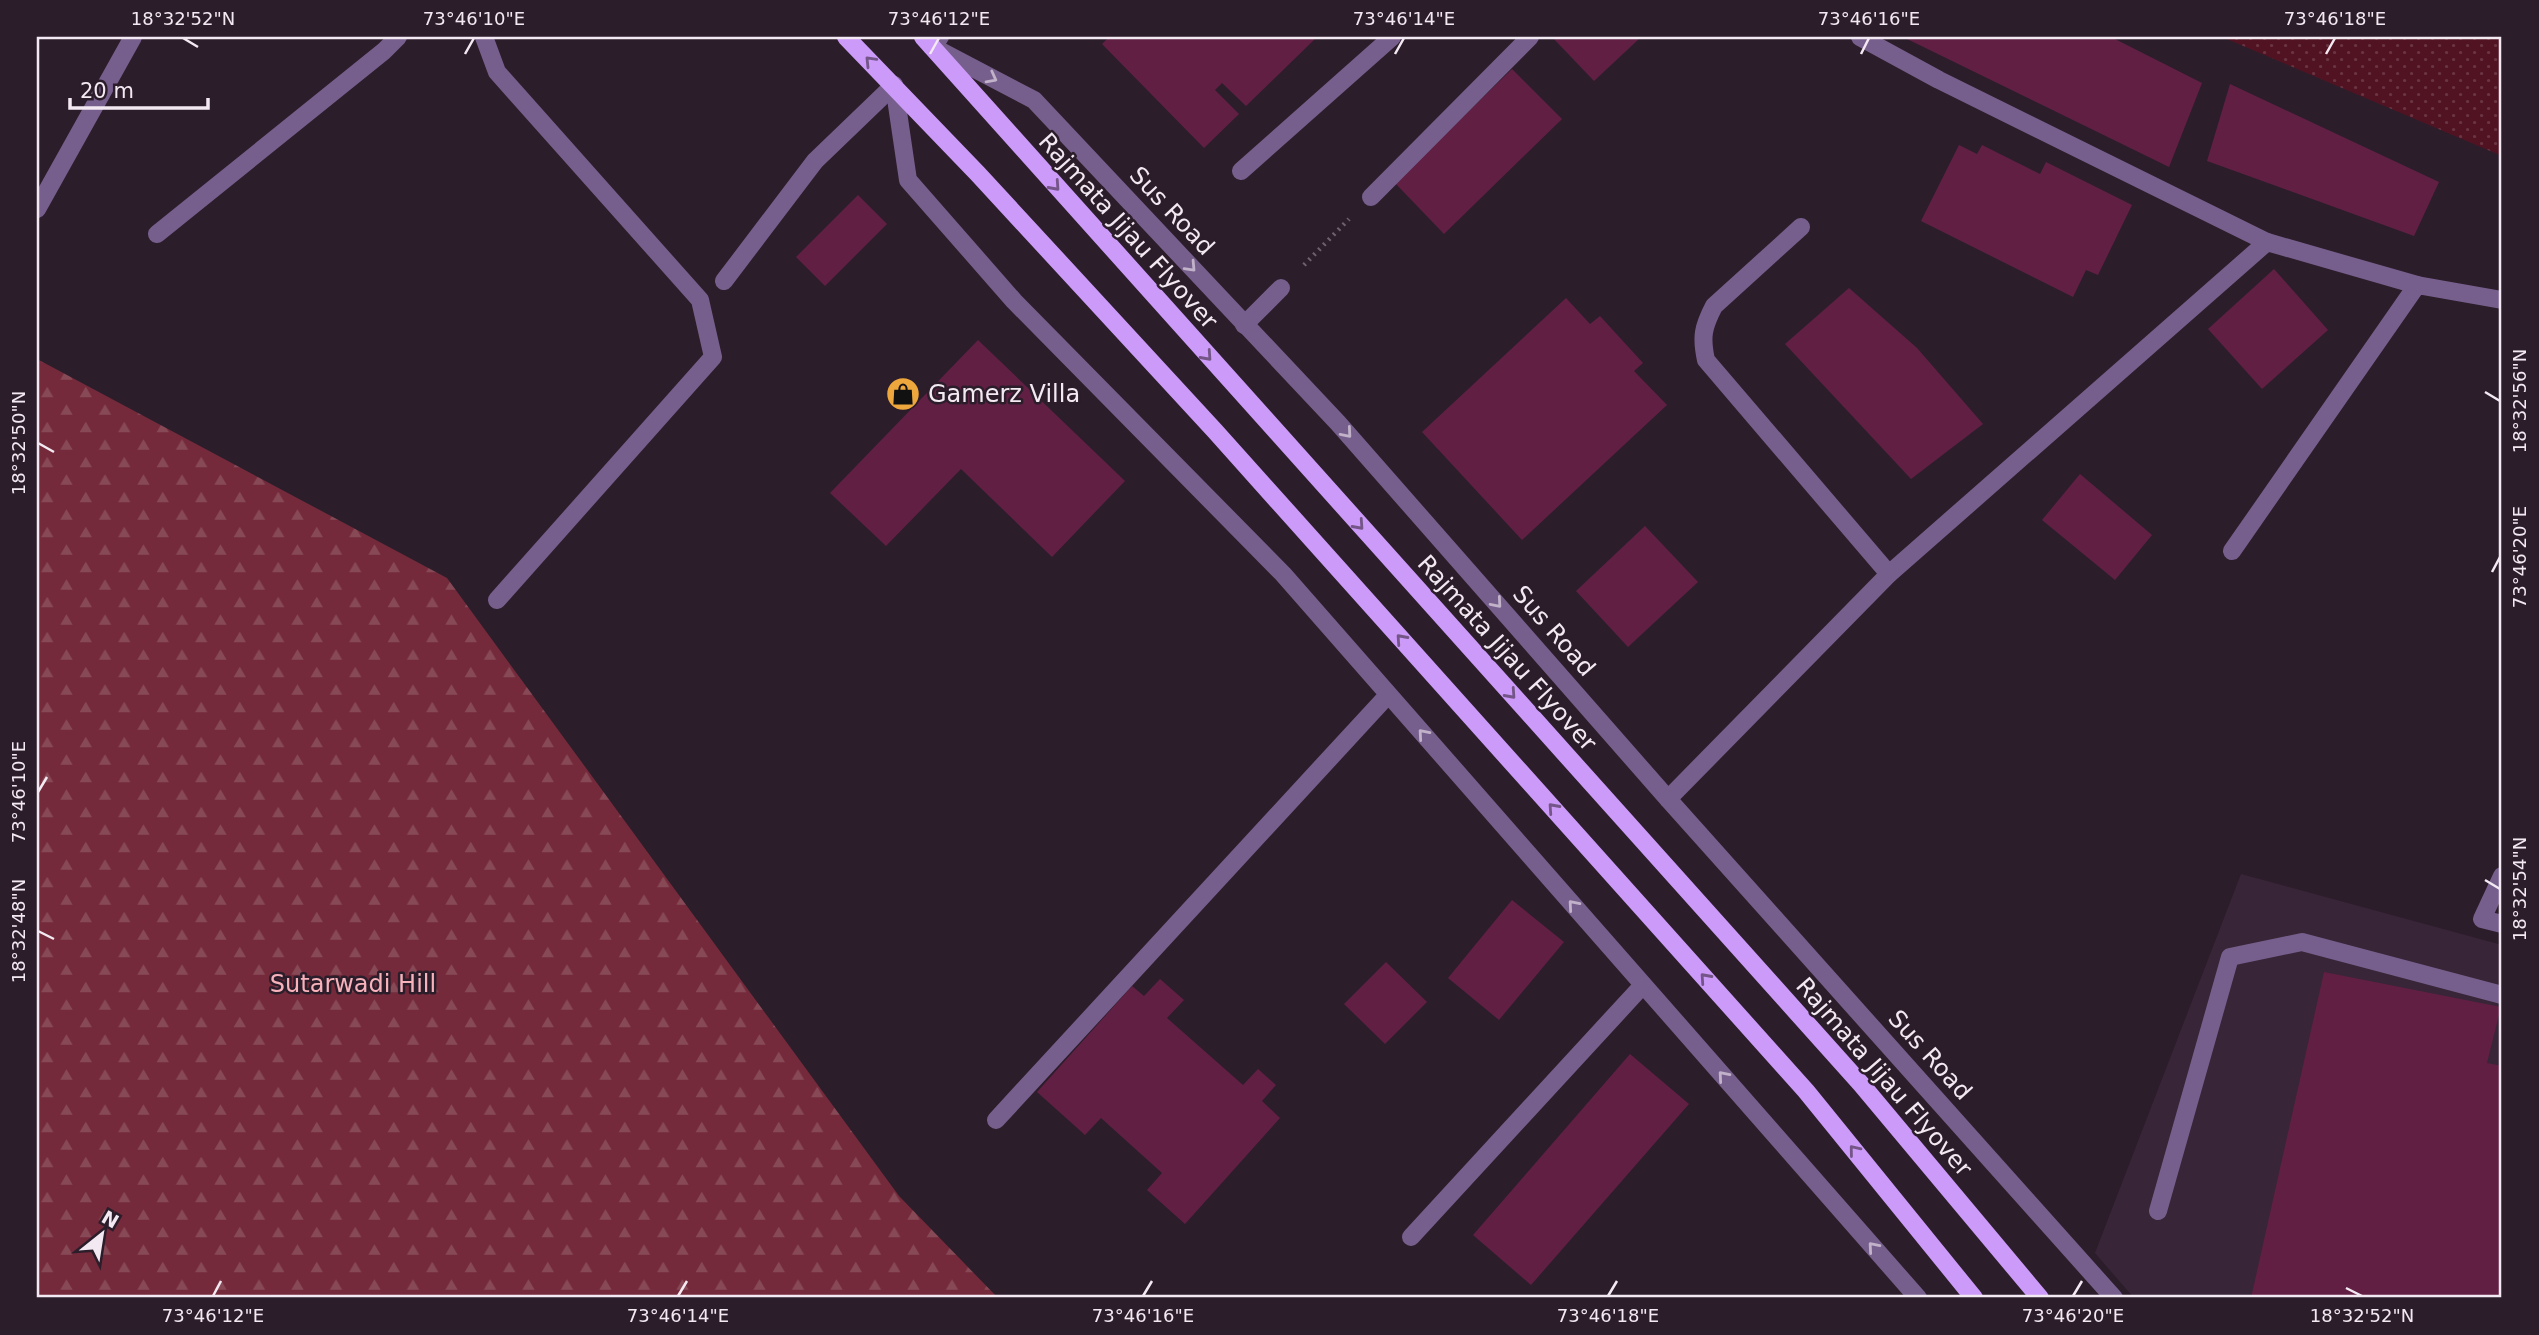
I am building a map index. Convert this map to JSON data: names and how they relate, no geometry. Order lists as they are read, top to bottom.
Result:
{
  "streets": {
    "main road": ["Rajmata Jijau Flyover"],
    "street": ["Sus Road"]
  },
  "crossings": [
    ["Sus Road", "Rajmata Jijau Flyover"]
  ],
  "parks": ["Sutarwadi Hill"],
  "places": {
    "shop": ["Gamerz Villa"]
  },
  "scale_bar": "20 m",
  "north": "top right",
  "coordinates": [
    "18°32'52\"N",
    "73°46'10\"E",
    "73°46'12\"E",
    "73°46'14\"E",
    "73°46'16\"E",
    "73°46'18\"E",
    "18°32'56\"N",
    "18°32'50\"N",
    "73°46'20\"E",
    "18°32'54\"N",
    "18°32'48\"N"
  ]
}
